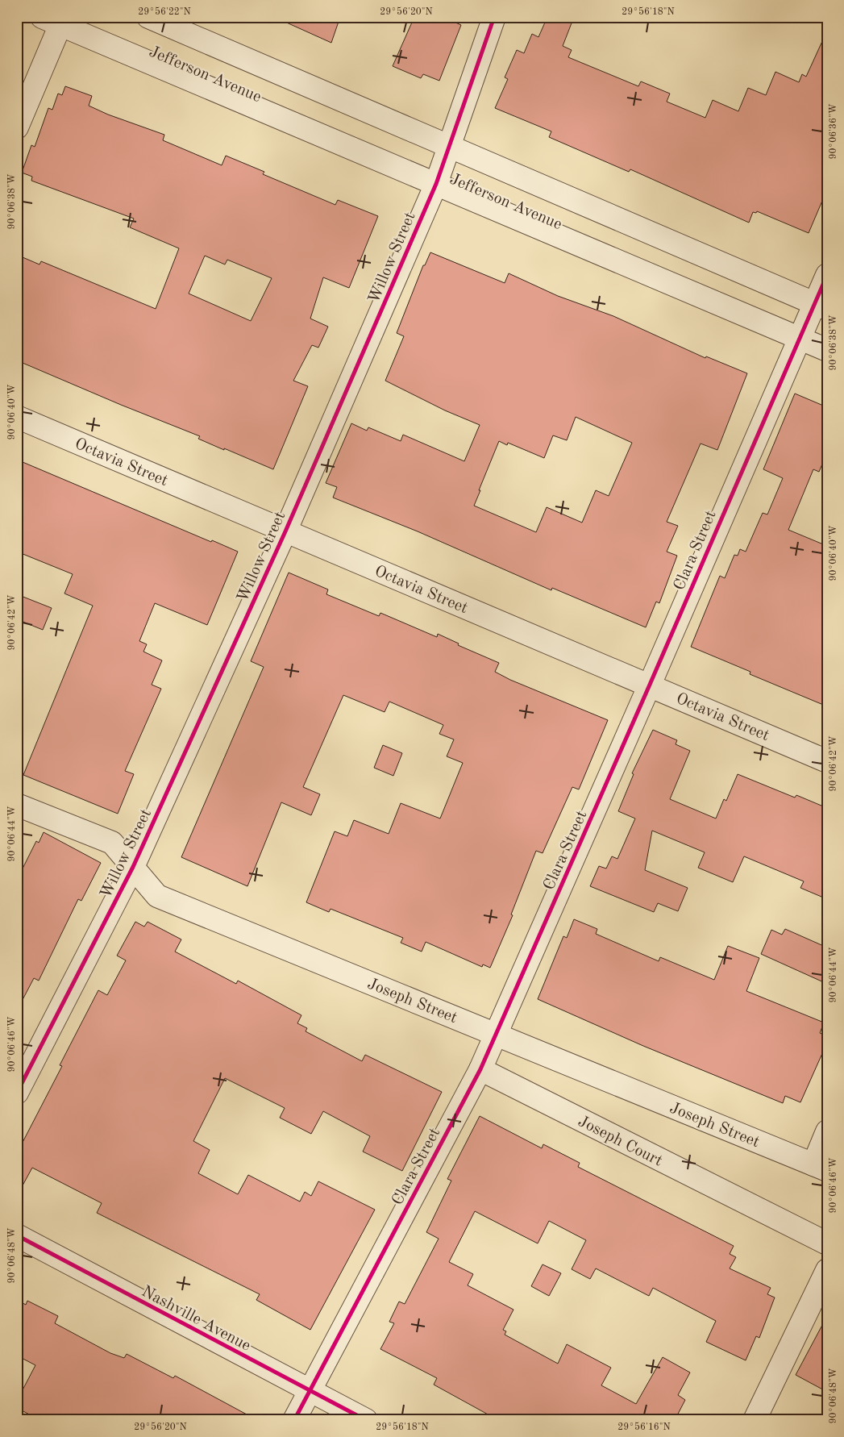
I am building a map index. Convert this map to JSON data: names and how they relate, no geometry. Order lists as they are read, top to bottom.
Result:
{
  "streets": {
    "street": [
      "Jefferson Avenue",
      "Willow Street",
      "Octavia Street",
      "Clara Street",
      "Joseph Street",
      "Joseph Court",
      "Nashville Avenue"
    ]
  },
  "crossings": [
    ["Jefferson Avenue", "Willow Street"],
    ["Jefferson Avenue", "Clara Street"],
    ["Willow Street", "Octavia Street"],
    ["Willow Street", "Joseph Street"],
    ["Octavia Street", "Clara Street"],
    ["Clara Street", "Joseph Street"],
    ["Clara Street", "Joseph Court"],
    ["Clara Street", "Nashville Avenue"]
  ],
  "coordinates": [
    "29°56'22\"N",
    "29°56'20\"N",
    "29°56'18\"N",
    "90°06'36\"W",
    "90°06'38\"W",
    "90°06'40\"W",
    "90°06'42\"W",
    "90°06'44\"W",
    "90°06'46\"W",
    "90°06'48\"W",
    "29°56'16\"N"
  ]
}
